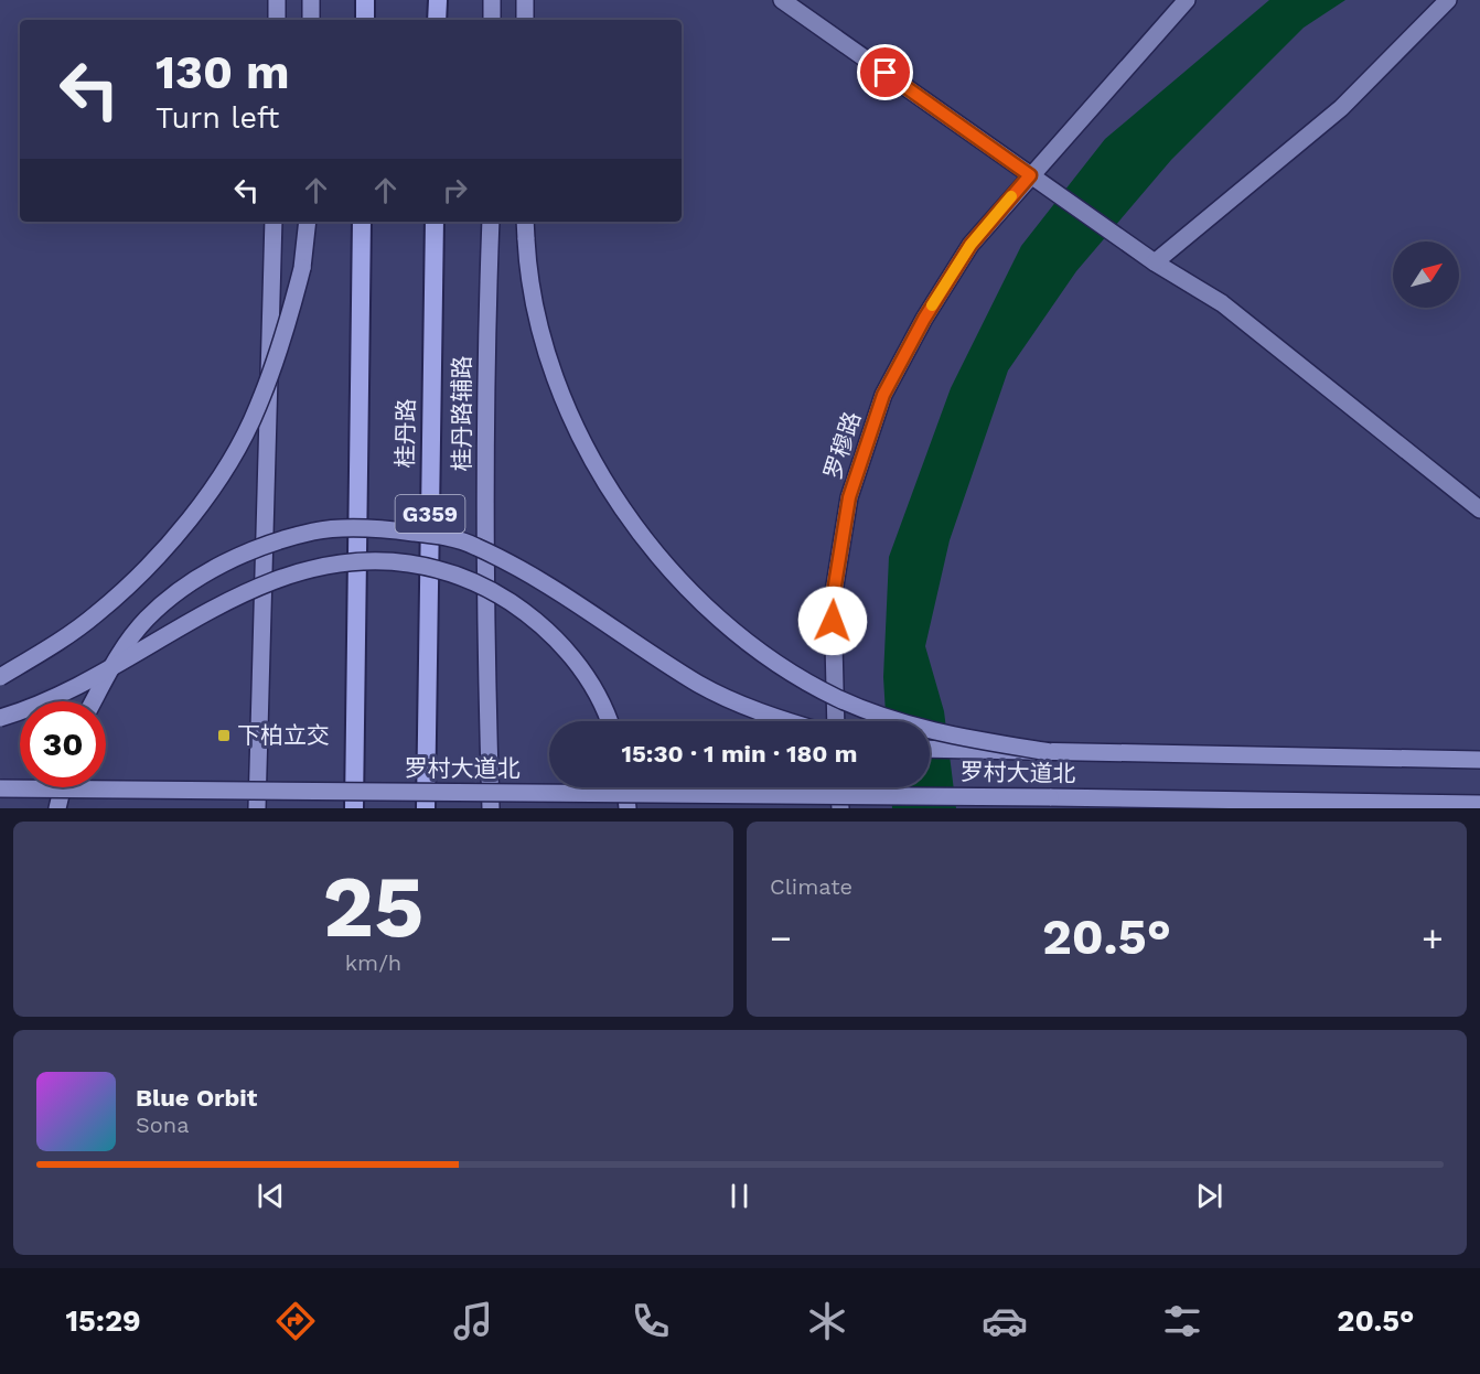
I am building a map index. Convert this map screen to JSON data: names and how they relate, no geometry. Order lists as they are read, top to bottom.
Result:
{
  "streets": {
    "highway": ["桂丹路", "G359"],
    "main road": ["桂丹路辅路", "罗村大道北"],
    "street": ["罗穆路"]
  },
  "places": {
    "transit": ["下柏立交"]
  },
  "north": "top right",
  "page": {
    "turn": ["130 m", "Turn left"],
    "limit": "30",
    "trip": "15:30 · 1 min · 180 m",
    "tile": [
      ["25", "km/h"],
      "Climate"
    ],
    "heat": ["−", "20.5°", "+"],
    "song": ["Blue Orbit", "Sona"],
    "tabs": ["15:29", "20.5°"]
  }
}
